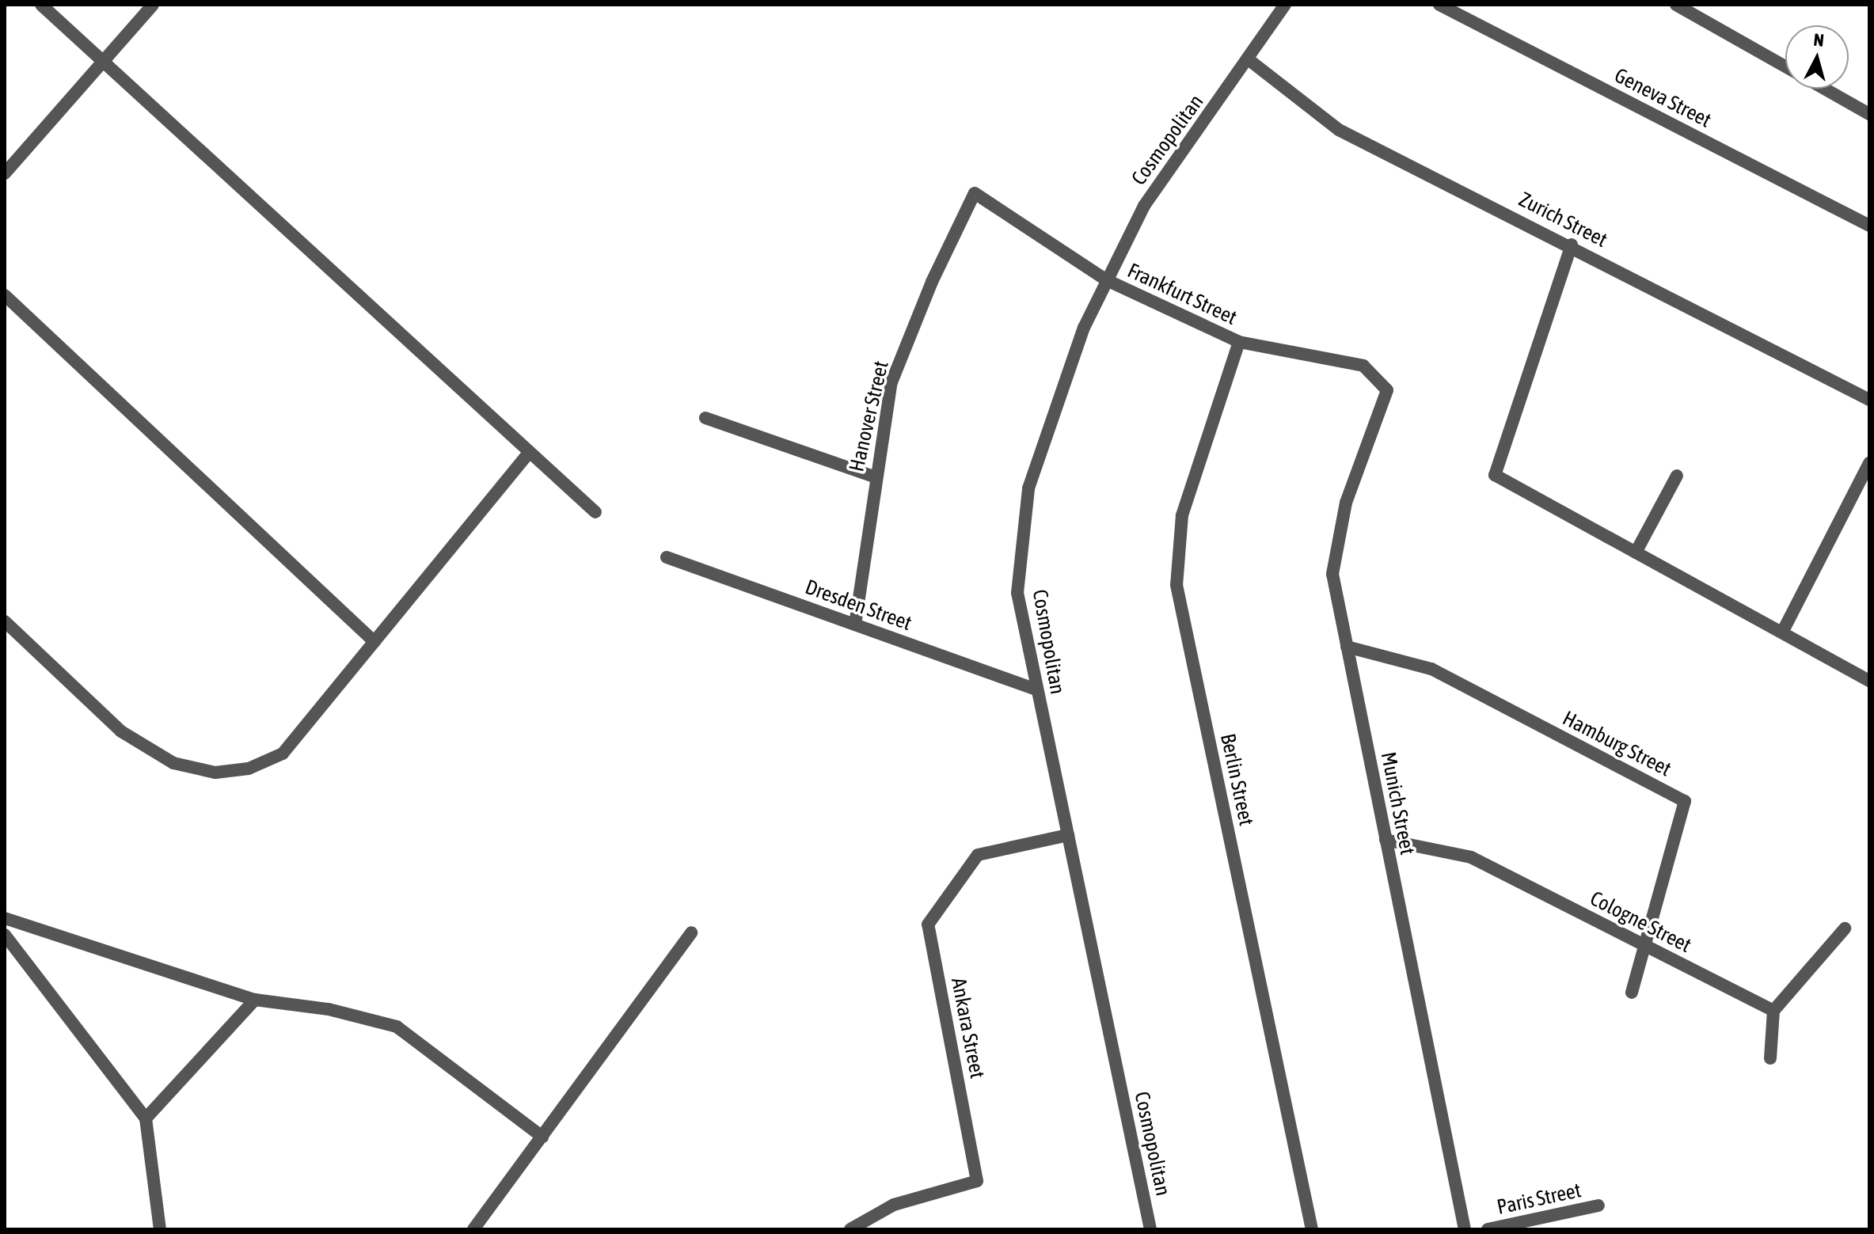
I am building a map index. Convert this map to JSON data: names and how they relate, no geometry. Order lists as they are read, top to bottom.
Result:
{
  "streets": {
    "street": [
      "Geneva Street",
      "Cosmopolitan",
      "Zurich Street",
      "Frankfurt Street",
      "Hanover Street",
      "Dresden Street",
      "Hamburg Street",
      "Berlin Street",
      "Munich Street",
      "Cologne Street",
      "Ankara Street",
      "Paris Street"
    ]
  },
  "crossings": [
    ["Cosmopolitan", "Zurich Street"],
    ["Cosmopolitan", "Frankfurt Street"],
    ["Cosmopolitan", "Dresden Street"],
    ["Cosmopolitan", "Ankara Street"],
    ["Frankfurt Street", "Hanover Street"],
    ["Frankfurt Street", "Berlin Street"],
    ["Frankfurt Street", "Munich Street"],
    ["Hanover Street", "Dresden Street"],
    ["Hamburg Street", "Munich Street"],
    ["Hamburg Street", "Cologne Street"],
    ["Munich Street", "Cologne Street"]
  ],
  "north": "top"
}
